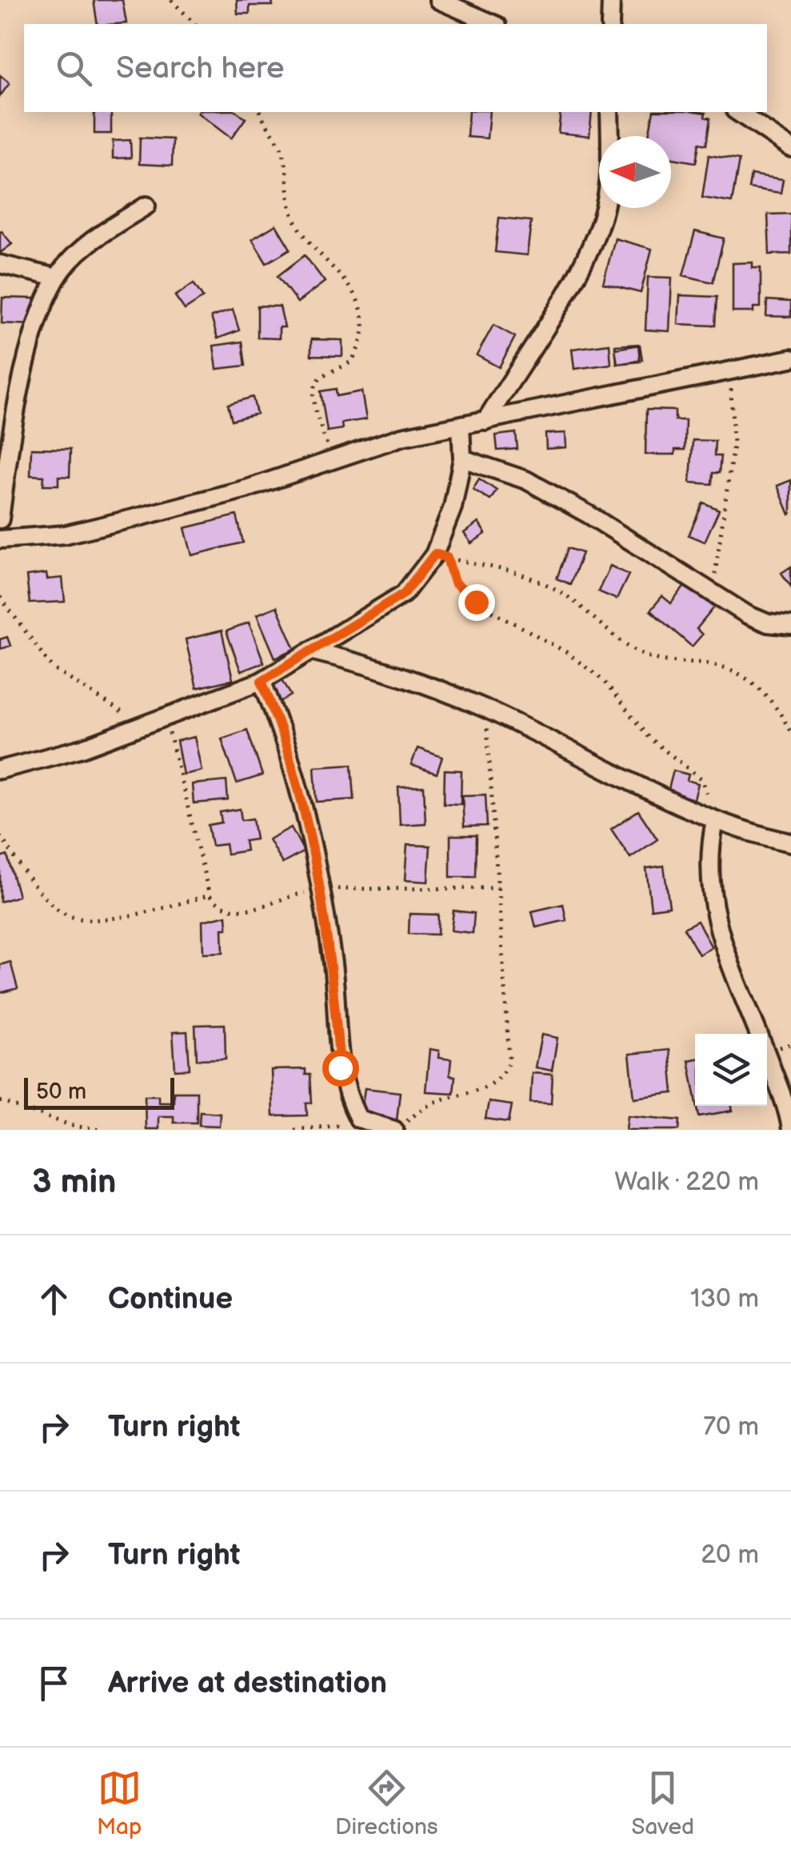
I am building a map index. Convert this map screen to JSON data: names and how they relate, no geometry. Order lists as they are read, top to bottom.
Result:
{
  "scale_bar": "50 m",
  "north": "left",
  "page": {
    "search": "Search here",
    "scale": "50 m",
    "heading": ["3 min", "Walk · 220 m"],
    "list": [
      ["Continue", "130 m"],
      ["Turn right", "70 m"],
      ["Turn right", "20 m"],
      "Arrive at destination"
    ],
    "nav": ["Map", "Directions", "Saved"]
  }
}
